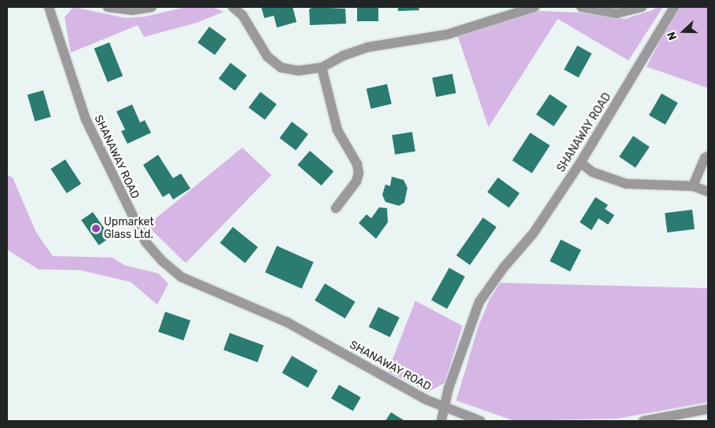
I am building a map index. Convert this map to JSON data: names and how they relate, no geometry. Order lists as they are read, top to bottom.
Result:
{
  "streets": {
    "street": ["SHANAWAY ROAD"]
  },
  "places": ["Upmarket Glass Ltd."],
  "north": "left"
}
